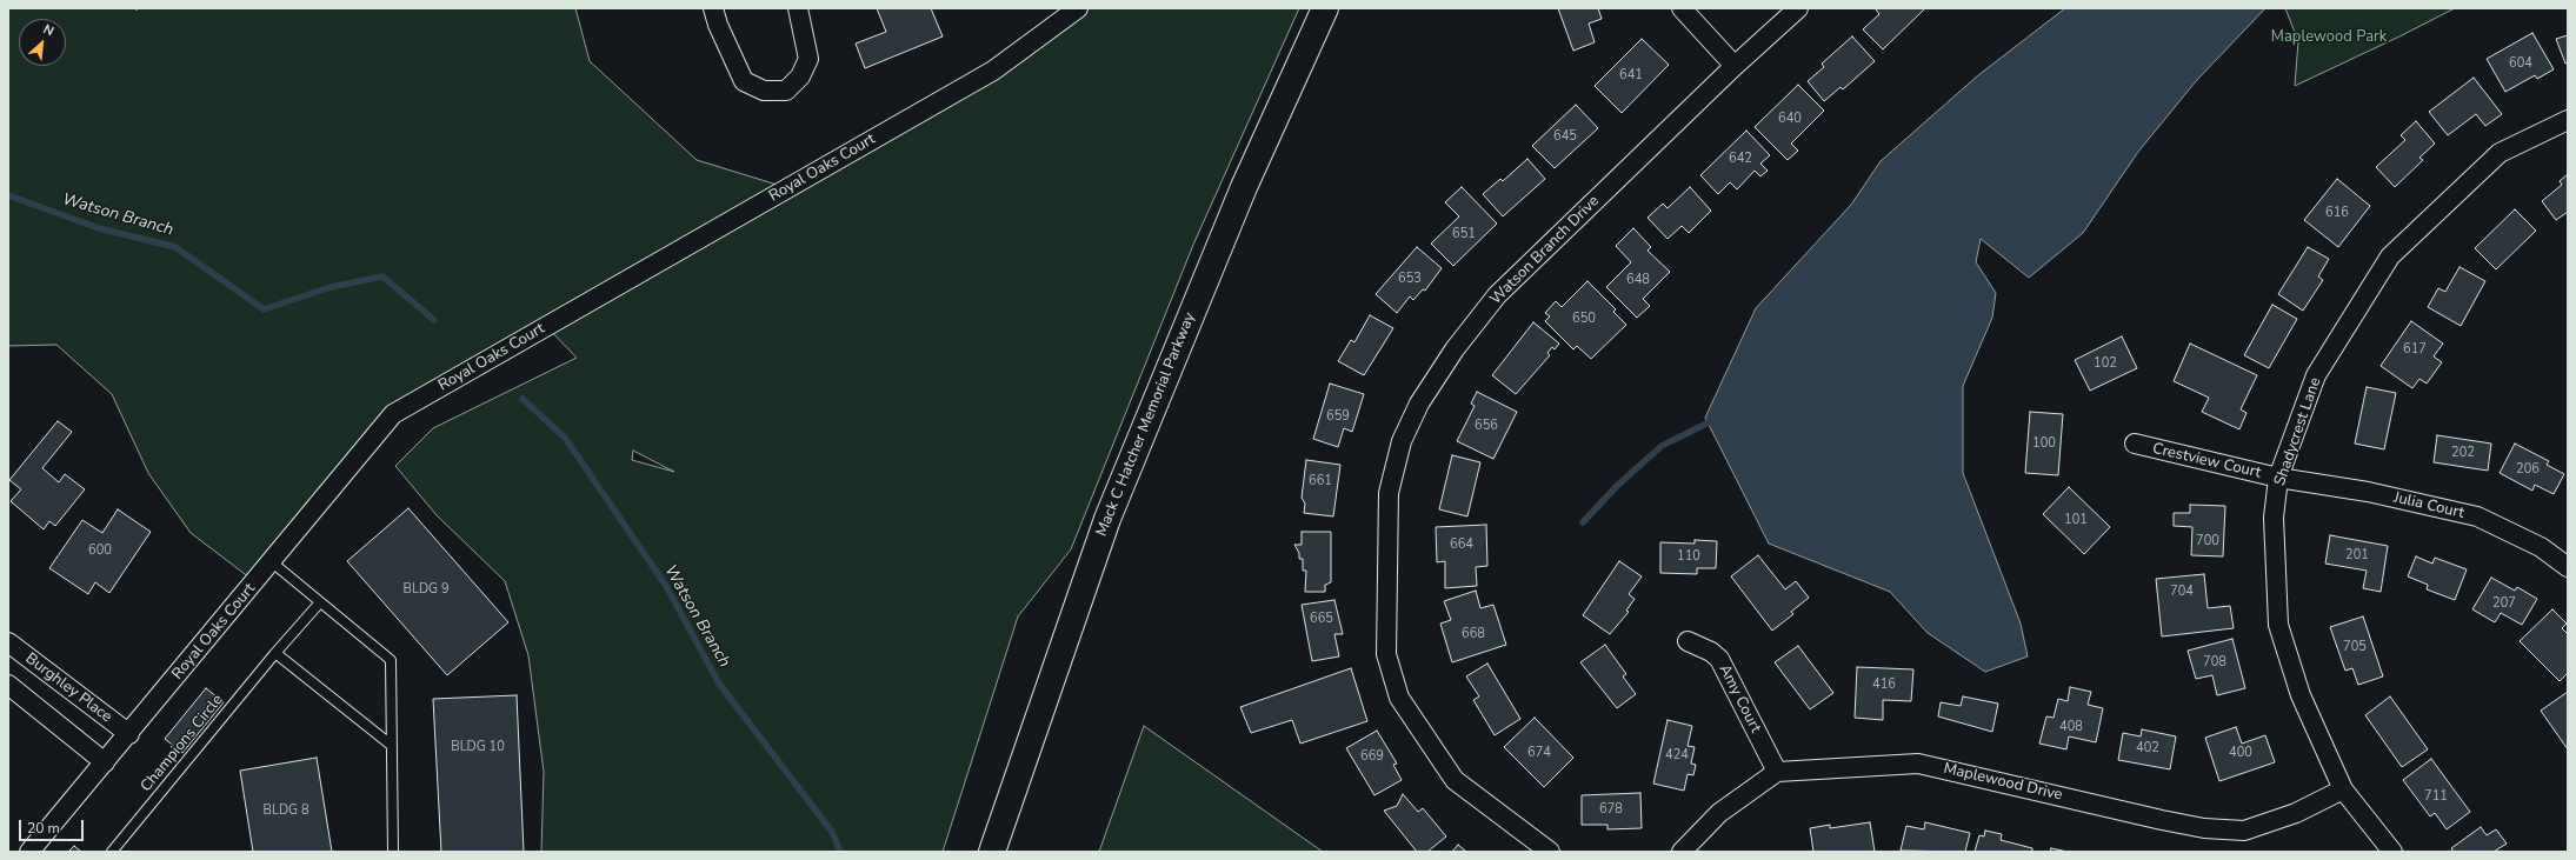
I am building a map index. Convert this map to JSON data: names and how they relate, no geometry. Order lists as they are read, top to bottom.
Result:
{
  "streets": {
    "main road": ["Mack C Hatcher Memorial Parkway"],
    "street": [
      "Royal Oaks Court",
      "Watson Branch Drive",
      "Shadycrest Lane",
      "Crestview Court",
      "Julia Court",
      "Burghley Place",
      "Amy Court",
      "Maplewood Drive"
    ],
    "lane": ["Champions Circle"]
  },
  "crossings": [
    ["Royal Oaks Court", "Burghley Place"],
    ["Shadycrest Lane", "Crestview Court"],
    ["Shadycrest Lane", "Julia Court"],
    ["Shadycrest Lane", "Maplewood Drive"],
    ["Crestview Court", "Julia Court"],
    ["Amy Court", "Maplewood Drive"]
  ],
  "water": ["Watson Branch"],
  "parks": ["Maplewood Park"],
  "house_numbers": [
    "604",
    "641",
    "640",
    "645",
    "642",
    "616",
    "651",
    "653",
    "648",
    "650",
    "617",
    "102",
    "659",
    "656",
    "100",
    "202",
    "206",
    "661",
    "101",
    "700",
    "664",
    "600",
    "201",
    "110",
    "BLDG 9",
    "704",
    "207",
    "665",
    "668",
    "705",
    "708",
    "416",
    "408",
    "BLDG 10",
    "402",
    "674",
    "400",
    "424",
    "669",
    "711",
    "678",
    "BLDG 8"
  ],
  "scale_bar": "20 m",
  "north": "top right"
}
